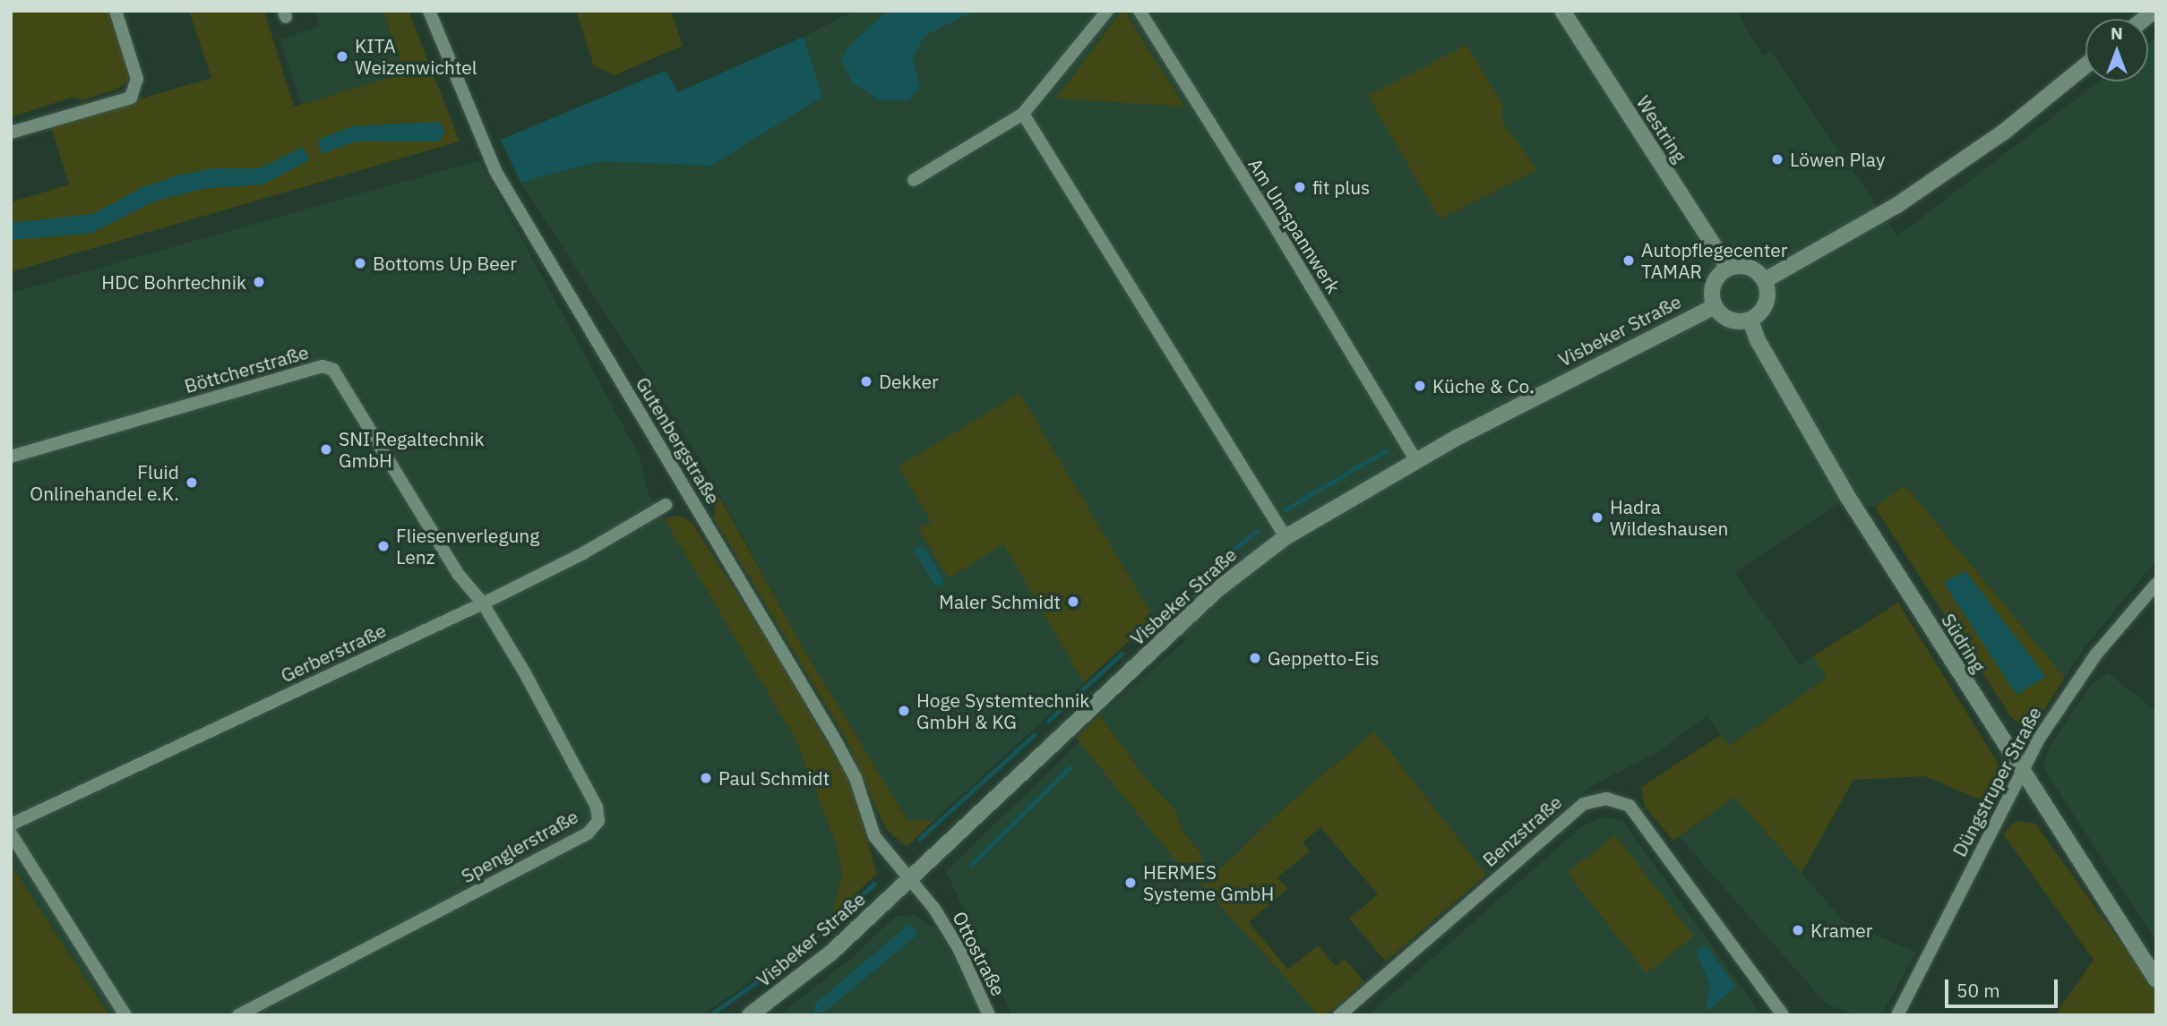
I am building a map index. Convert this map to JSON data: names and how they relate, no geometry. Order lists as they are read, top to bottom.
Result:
{
  "streets": {
    "main road": ["Westring", "Visbeker Straße", "Südring"],
    "street": [
      "Am Umspannwerk",
      "Böttcherstraße",
      "Gutenbergstraße",
      "Gerberstraße",
      "Düngstruper Straße",
      "Benzstraße",
      "Spenglerstraße",
      "Ottostraße"
    ]
  },
  "crossings": [
    ["Westring", "Visbeker Straße"],
    ["Westring", "Südring"],
    ["Am Umspannwerk", "Visbeker Straße"],
    ["Visbeker Straße", "Gutenbergstraße"],
    ["Visbeker Straße", "Südring"],
    ["Visbeker Straße", "Ottostraße"],
    ["Böttcherstraße", "Gerberstraße"],
    ["Böttcherstraße", "Spenglerstraße"],
    ["Gutenbergstraße", "Ottostraße"],
    ["Südring", "Düngstruper Straße"],
    ["Gerberstraße", "Spenglerstraße"]
  ],
  "places": [
    "KITA Weizenwichtel",
    "Löwen Play",
    "fit plus",
    "Autopflegecenter TAMAR",
    "Bottoms Up Beer",
    "HDC Bohrtechnik",
    "Dekker",
    "Küche & Co.",
    "SNI Regaltechnik GmbH",
    "Fluid Onlinehandel e.K.",
    "Hadra Wildeshausen",
    "Fliesenverlegung Lenz",
    "Maler Schmidt",
    "Geppetto-Eis",
    "Hoge Systemtechnik GmbH & KG",
    "Paul Schmidt",
    "HERMES Systeme GmbH",
    "Kramer"
  ],
  "scale_bar": "50 m",
  "north": "top"
}
